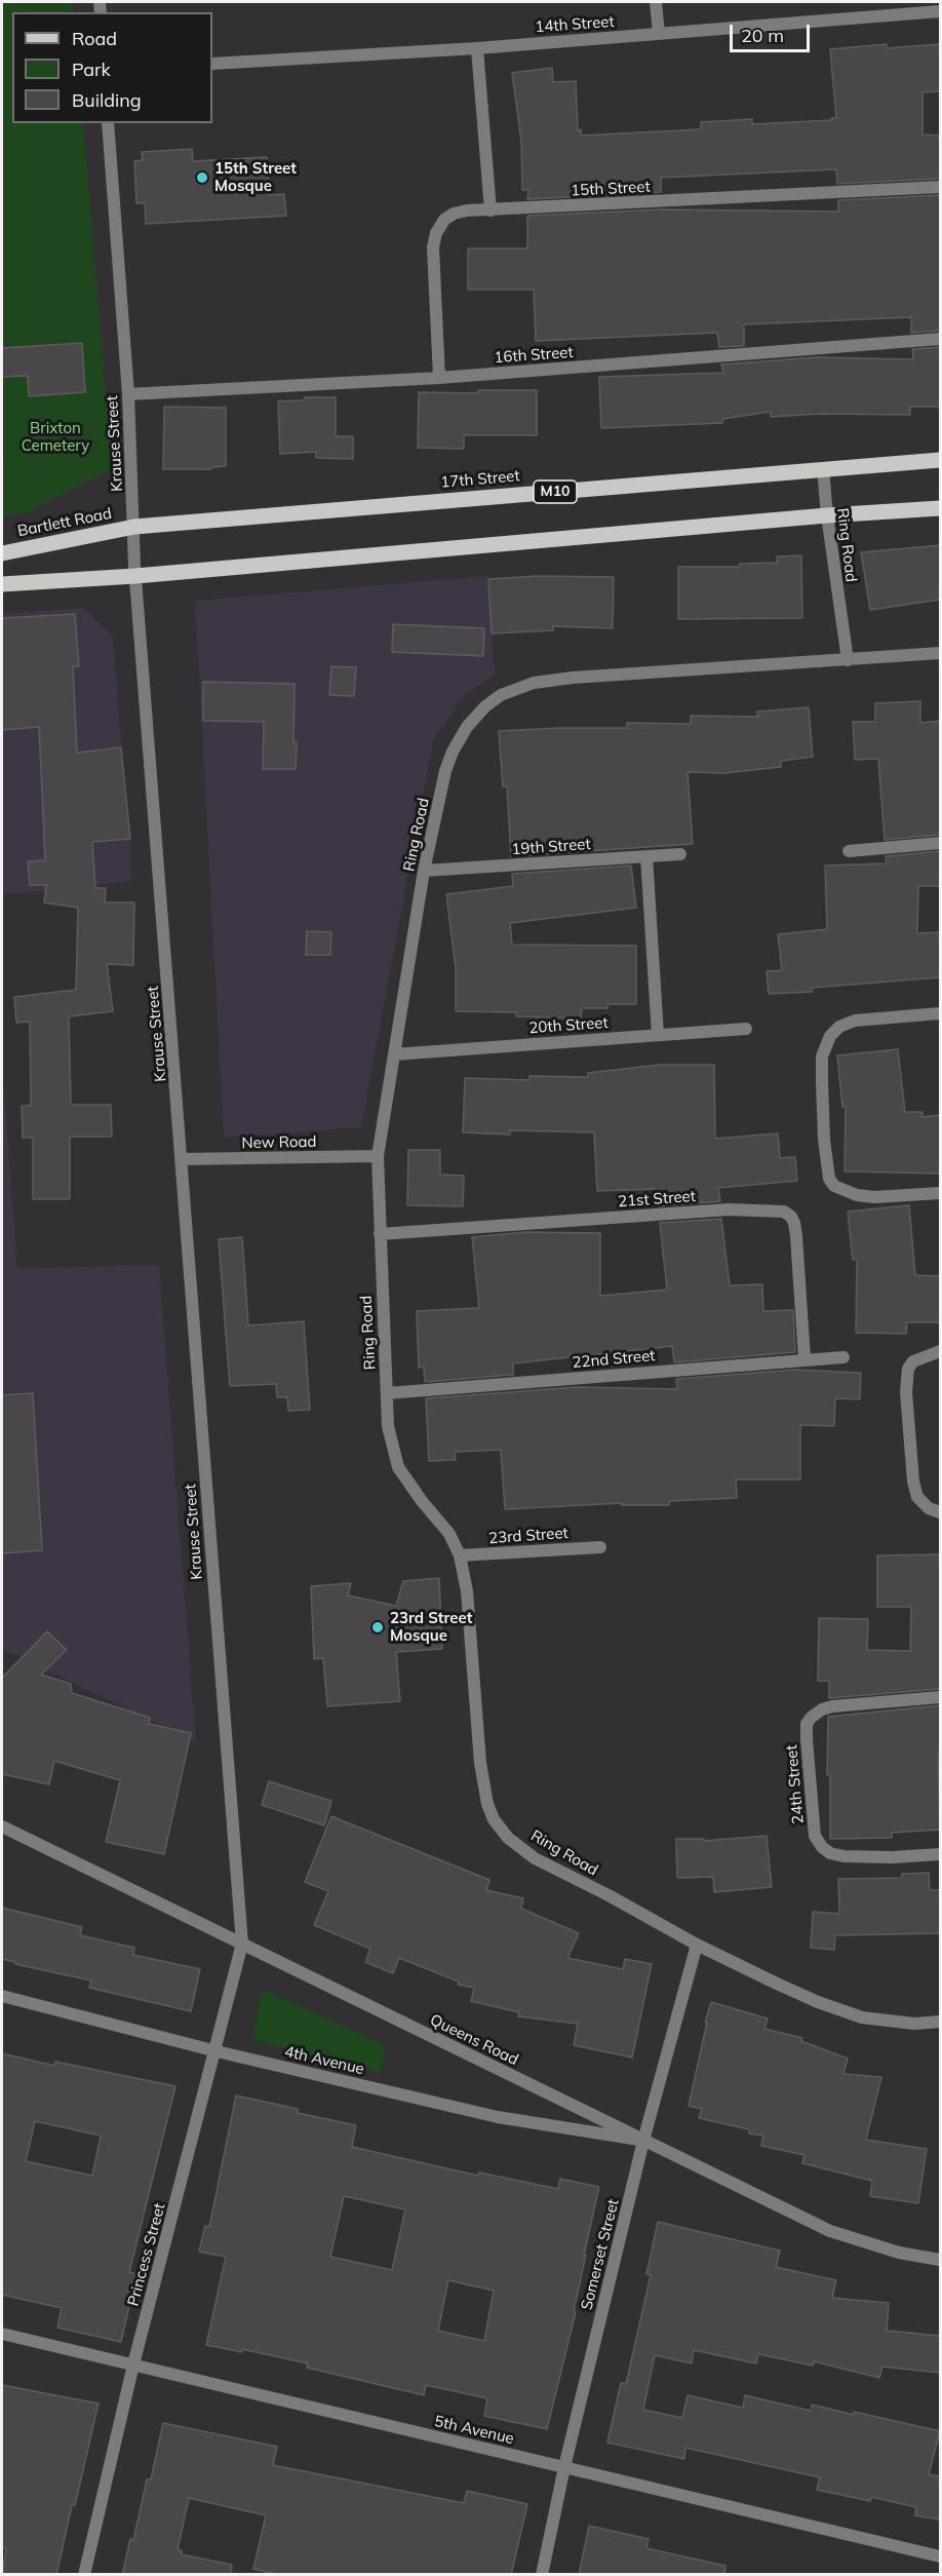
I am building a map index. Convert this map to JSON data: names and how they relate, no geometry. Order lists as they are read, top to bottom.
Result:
{
  "streets": {
    "main road": ["17th Street", "M10", "Bartlett Road"],
    "street": [
      "14th Street",
      "15th Street",
      "16th Street",
      "Krause Street",
      "Ring Road",
      "19th Street",
      "20th Street",
      "New Road",
      "21st Street",
      "22nd Street",
      "23rd Street",
      "24th Street",
      "Queens Road",
      "4th Avenue",
      "Princess Street",
      "Somerset Street",
      "5th Avenue"
    ]
  },
  "crossings": [
    ["15th Street", "16th Street"],
    ["16th Street", "Krause Street"],
    ["Krause Street", "17th Street"],
    ["Krause Street", "Bartlett Road"],
    ["Krause Street", "New Road"],
    ["Krause Street", "Queens Road"],
    ["Krause Street", "Princess Street"],
    ["17th Street", "Bartlett Road"],
    ["17th Street", "Ring Road"],
    ["Ring Road", "19th Street"],
    ["Ring Road", "20th Street"],
    ["Ring Road", "New Road"],
    ["Ring Road", "21st Street"],
    ["Ring Road", "22nd Street"],
    ["Ring Road", "23rd Street"],
    ["Ring Road", "Somerset Street"],
    ["21st Street", "22nd Street"],
    ["Queens Road", "4th Avenue"],
    ["Queens Road", "Princess Street"],
    ["Queens Road", "Somerset Street"],
    ["4th Avenue", "Princess Street"],
    ["4th Avenue", "Somerset Street"],
    ["Princess Street", "5th Avenue"],
    ["Somerset Street", "5th Avenue"]
  ],
  "parks": ["Brixton Cemetery"],
  "places": ["15th Street Mosque", "23rd Street Mosque"],
  "legend": ["Road", "Park", "Building"],
  "scale_bar": "20 m"
}
